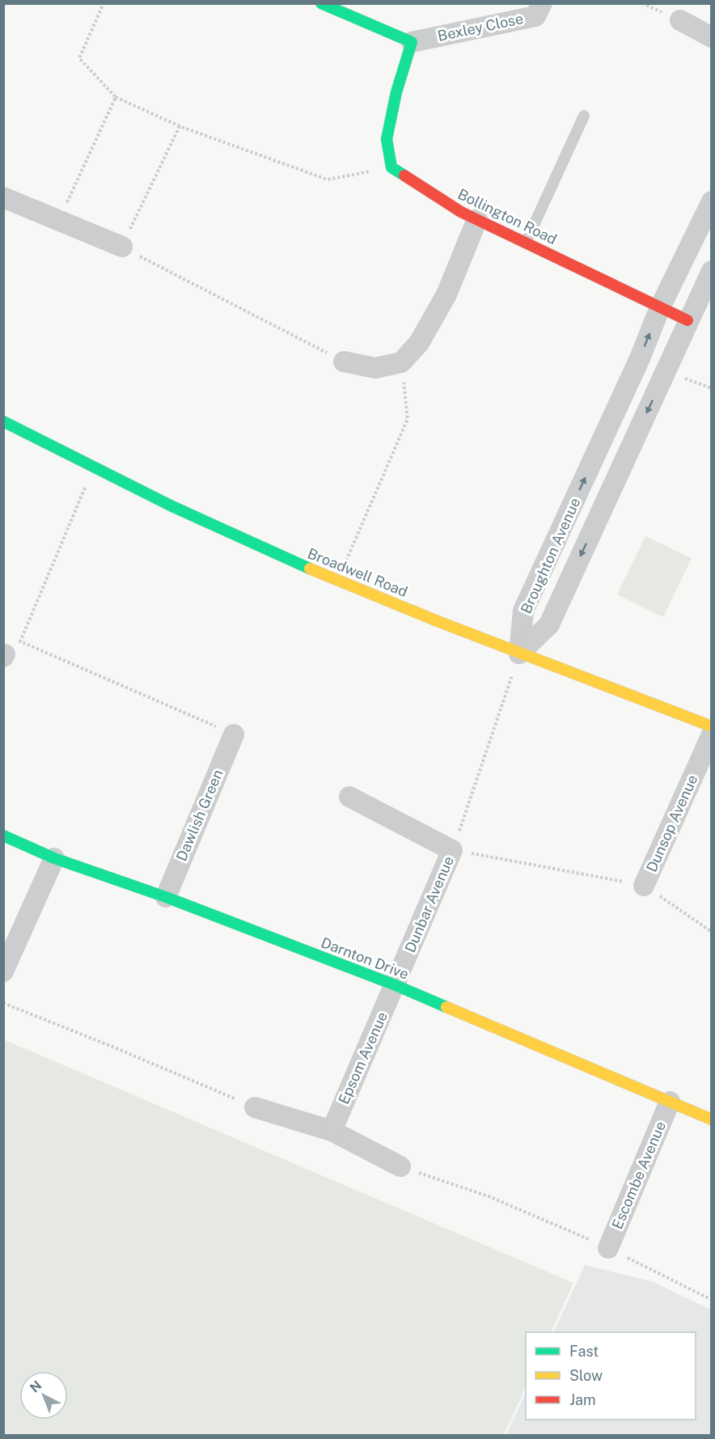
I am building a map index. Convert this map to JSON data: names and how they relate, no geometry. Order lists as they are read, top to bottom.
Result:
{
  "streets": {
    "street": [
      "Bexley Close",
      "Bollington Road",
      "Broughton Avenue",
      "Broadwell Road",
      "Dawlish Green",
      "Dunsop Avenue",
      "Dunbar Avenue",
      "Darnton Drive",
      "Epsom Avenue",
      "Escombe Avenue"
    ]
  },
  "crossings": [
    ["Bollington Road", "Broughton Avenue"],
    ["Broughton Avenue", "Broadwell Road"],
    ["Dawlish Green", "Darnton Drive"],
    ["Dunbar Avenue", "Darnton Drive"],
    ["Dunbar Avenue", "Epsom Avenue"],
    ["Darnton Drive", "Epsom Avenue"],
    ["Darnton Drive", "Escombe Avenue"]
  ],
  "legend": ["Fast", "Slow", "Jam"],
  "north": "top left"
}
